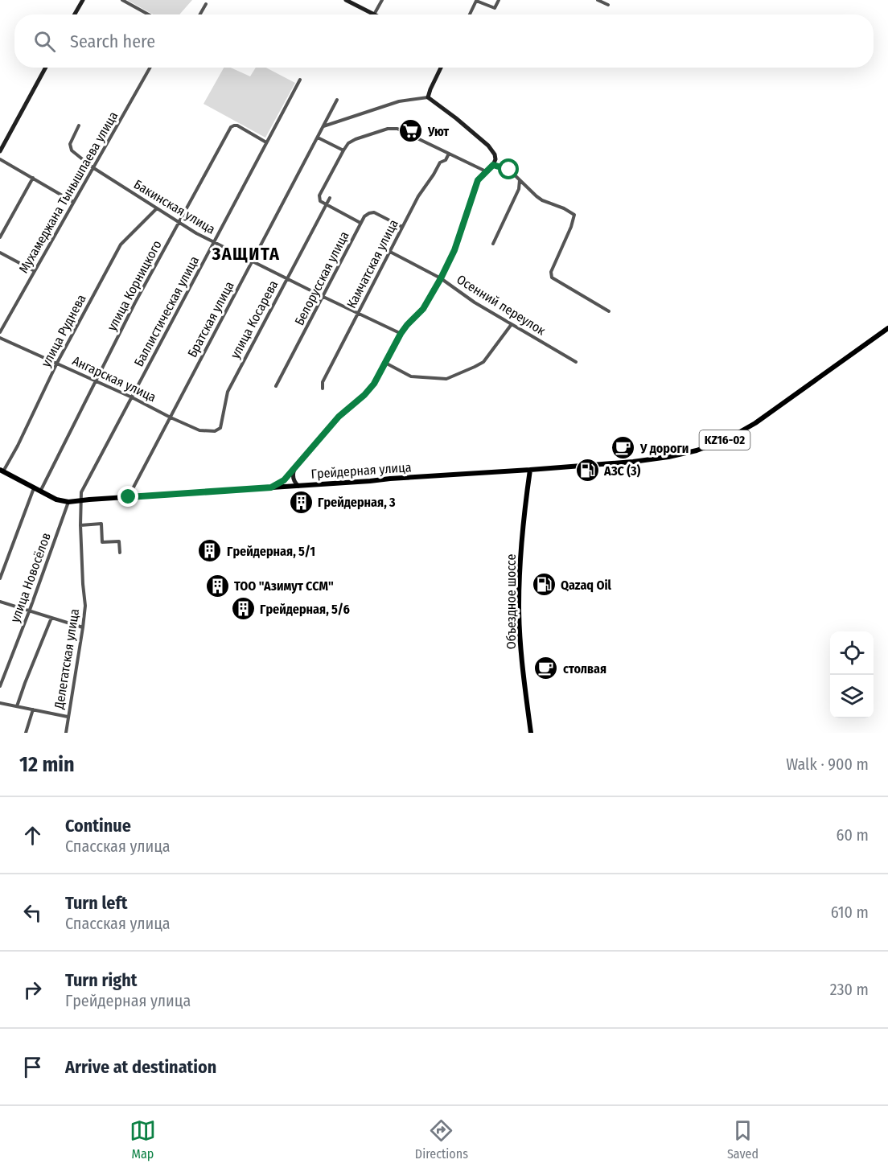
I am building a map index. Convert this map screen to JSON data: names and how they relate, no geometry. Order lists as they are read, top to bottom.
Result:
{
  "streets": {
    "main road": ["KZ16-02", "Грейдерная улица", "Объездное шоссе"],
    "street": [
      "Мухамеджана Тынышпаева улица",
      "Бакинская улица",
      "Камчатская улица",
      "Белорусская улица",
      "улица Корницкого",
      "Осенний переулок",
      "Баллистическая улица",
      "Братская улица",
      "улица Косарева",
      "улица Руднева",
      "Ангарская улица",
      "улица Новосёлов",
      "Делегатская улица"
    ]
  },
  "crossings": [
    ["Мухамеджана Тынышпаева улица", "Бакинская улица"],
    ["Бакинская улица", "Камчатская улица"],
    ["Бакинская улица", "Белорусская улица"],
    ["Бакинская улица", "улица Корницкого"],
    ["Бакинская улица", "Баллистическая улица"],
    ["Бакинская улица", "Братская улица"],
    ["Бакинская улица", "улица Косарева"],
    ["Бакинская улица", "улица Руднева"],
    ["Камчатская улица", "Белорусская улица"],
    ["Камчатская улица", "Осенний переулок"],
    ["улица Корницкого", "Баллистическая улица"],
    ["улица Корницкого", "Ангарская улица"],
    ["улица Корницкого", "Грейдерная улица"],
    ["Баллистическая улица", "Ангарская улица"],
    ["Баллистическая улица", "Грейдерная улица"],
    ["Баллистическая улица", "Делегатская улица"],
    ["Братская улица", "Ангарская улица"],
    ["Братская улица", "Грейдерная улица"],
    ["улица Косарева", "Ангарская улица"],
    ["улица Руднева", "Ангарская улица"],
    ["улица Руднева", "Грейдерная улица"],
    ["KZ16-02", "Грейдерная улица"],
    ["KZ16-02", "Объездное шоссе"],
    ["Грейдерная улица", "улица Новосёлов"],
    ["Грейдерная улица", "Объездное шоссе"],
    ["Грейдерная улица", "Делегатская улица"]
  ],
  "districts": ["ЗАЩИТА"],
  "places": {
    "supermarket": ["Уют"],
    "cafe": ["У дороги", "столвая"],
    "fuel station": ["АЗС (3)", "Qazaq Oil"],
    "building": [
      "Грейдерная, 3",
      "Грейдерная, 5/1",
      "ТОО \"Азимут ССМ\"",
      "Грейдерная, 5/6"
    ]
  },
  "page": {
    "search": "Search here",
    "heading": ["12 min", "Walk · 900 m"],
    "list": [
      ["Continue", "Спасская улица", "60 m"],
      ["Turn left", "Спасская улица", "610 m"],
      ["Turn right", "Грейдерная улица", "230 m"],
      "Arrive at destination"
    ],
    "nav": ["Map", "Directions", "Saved"]
  }
}
